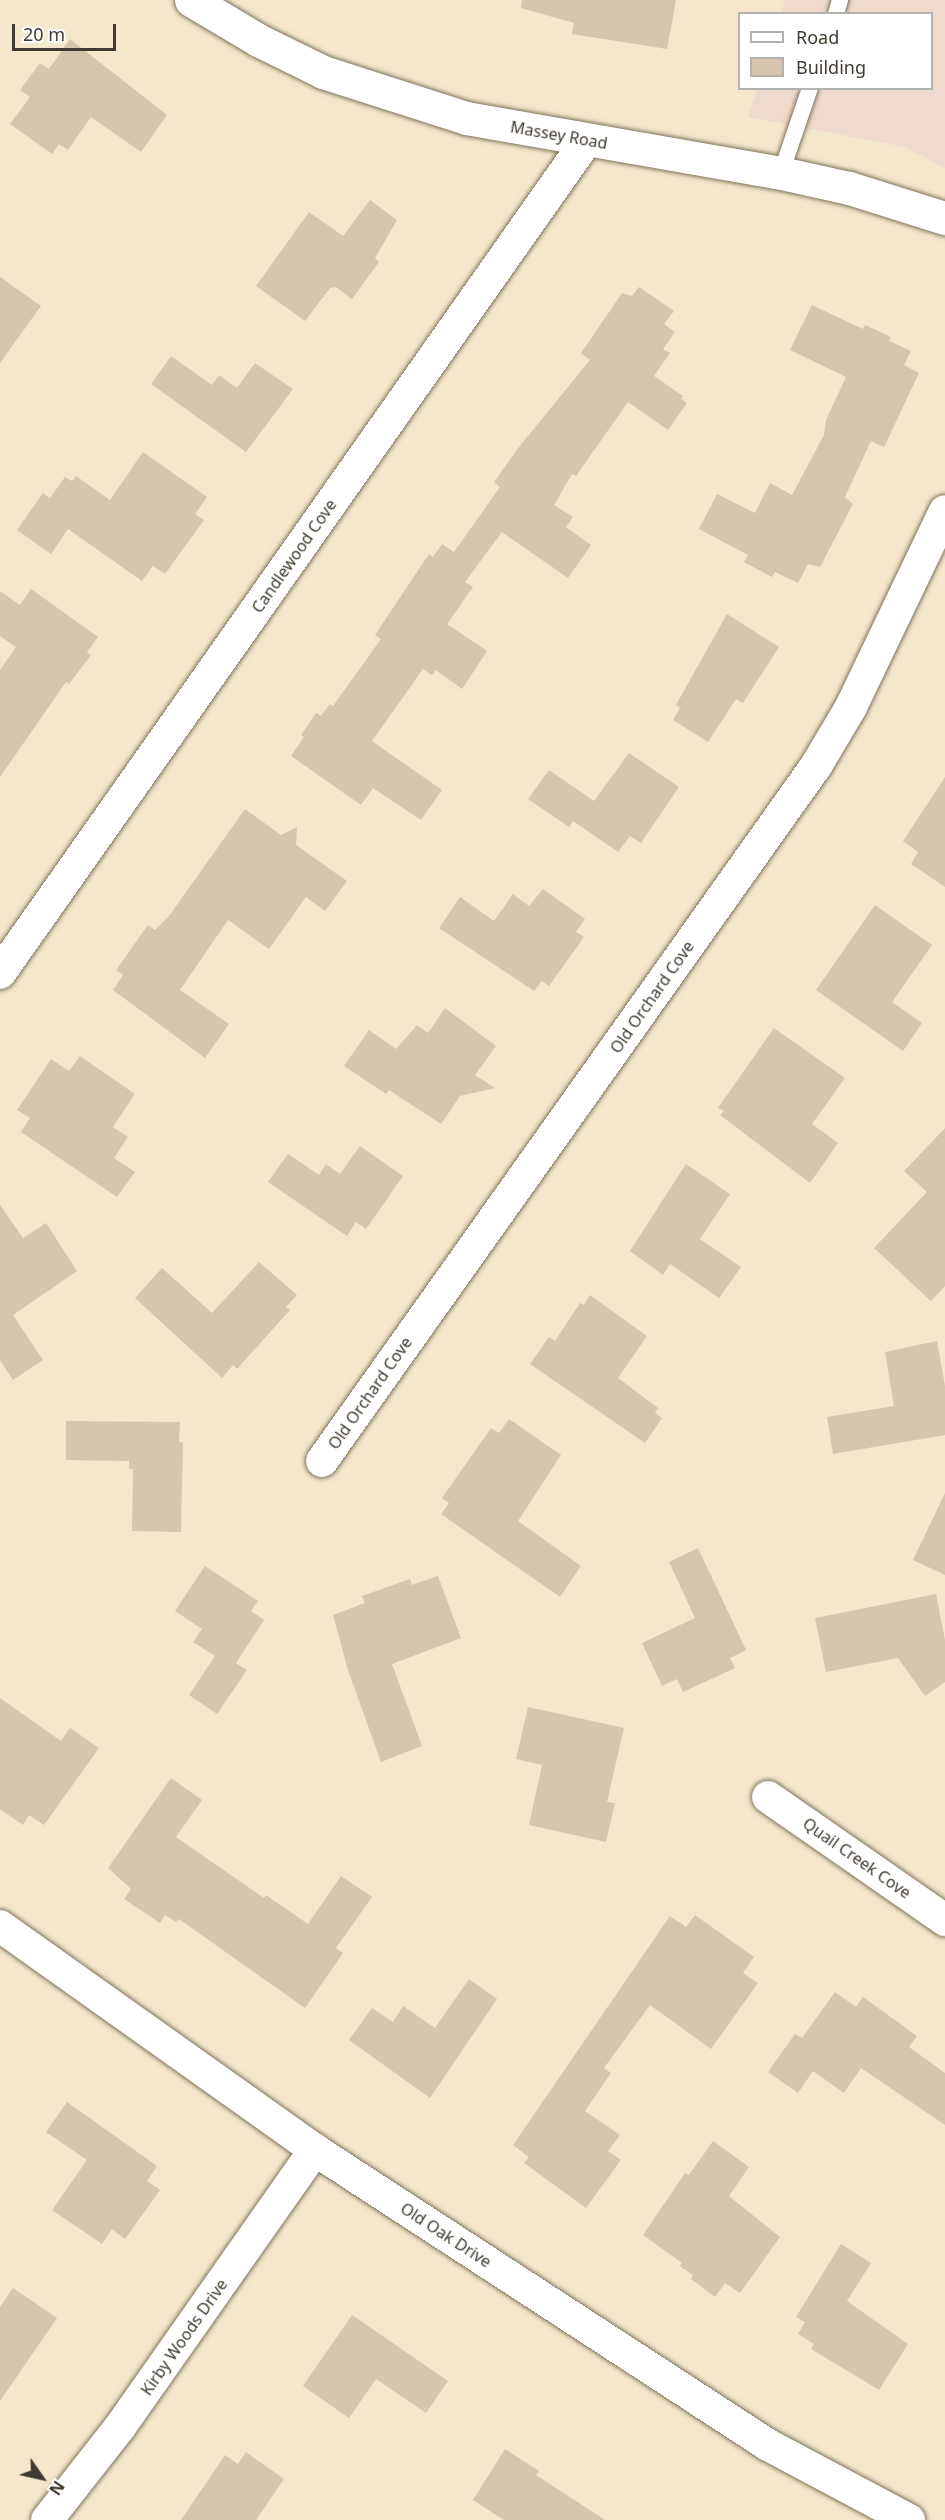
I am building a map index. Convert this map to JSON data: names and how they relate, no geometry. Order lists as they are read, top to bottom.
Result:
{
  "streets": {
    "street": [
      "Massey Road",
      "Candlewood Cove",
      "Old Orchard Cove",
      "Quail Creek Cove",
      "Old Oak Drive",
      "Kirby Woods Drive"
    ]
  },
  "crossings": [
    ["Massey Road", "Candlewood Cove"],
    ["Old Oak Drive", "Kirby Woods Drive"]
  ],
  "legend": ["Road", "Building"],
  "scale_bar": "20 m",
  "north": "bottom right"
}
